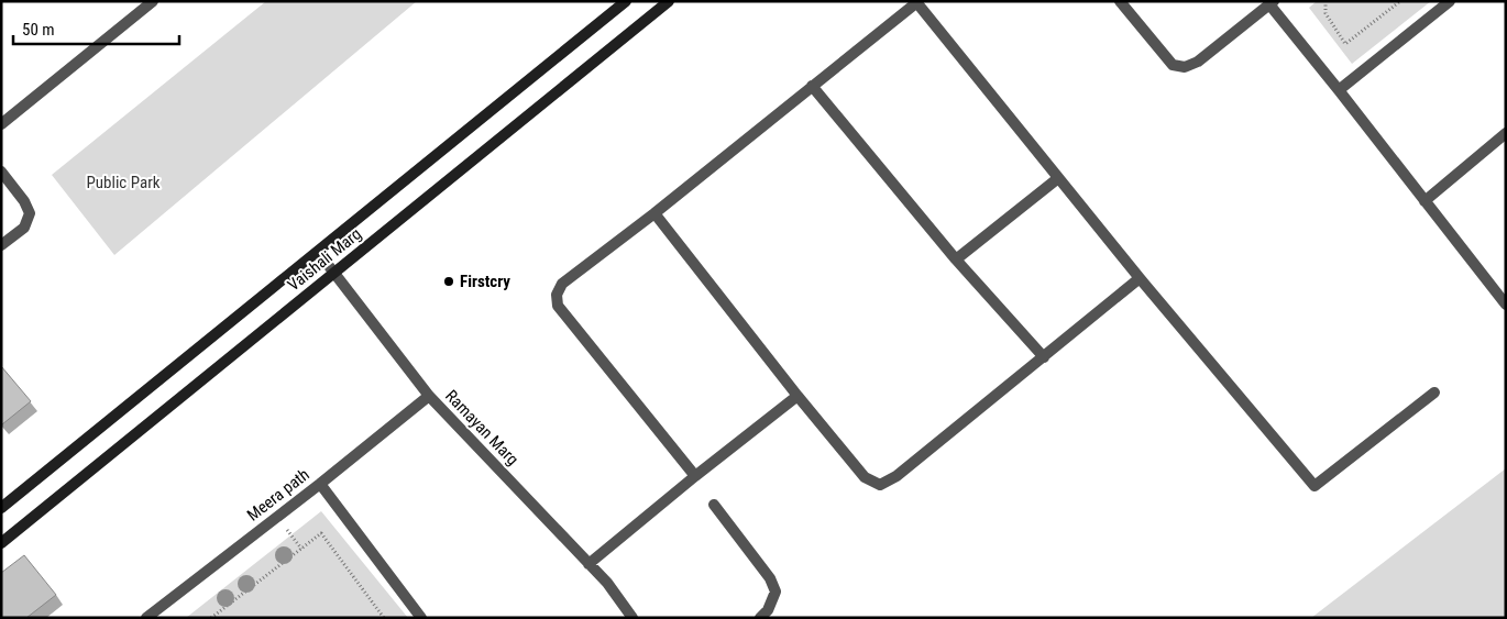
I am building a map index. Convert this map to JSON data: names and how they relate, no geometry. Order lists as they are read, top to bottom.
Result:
{
  "streets": {
    "street": ["Vaishali Marg", "Ramayan Marg", "Meera path"]
  },
  "crossings": [
    ["Vaishali Marg", "Ramayan Marg"],
    ["Ramayan Marg", "Meera path"]
  ],
  "parks": ["Public Park"],
  "places": ["Firstcry"],
  "scale_bar": "50 m"
}
